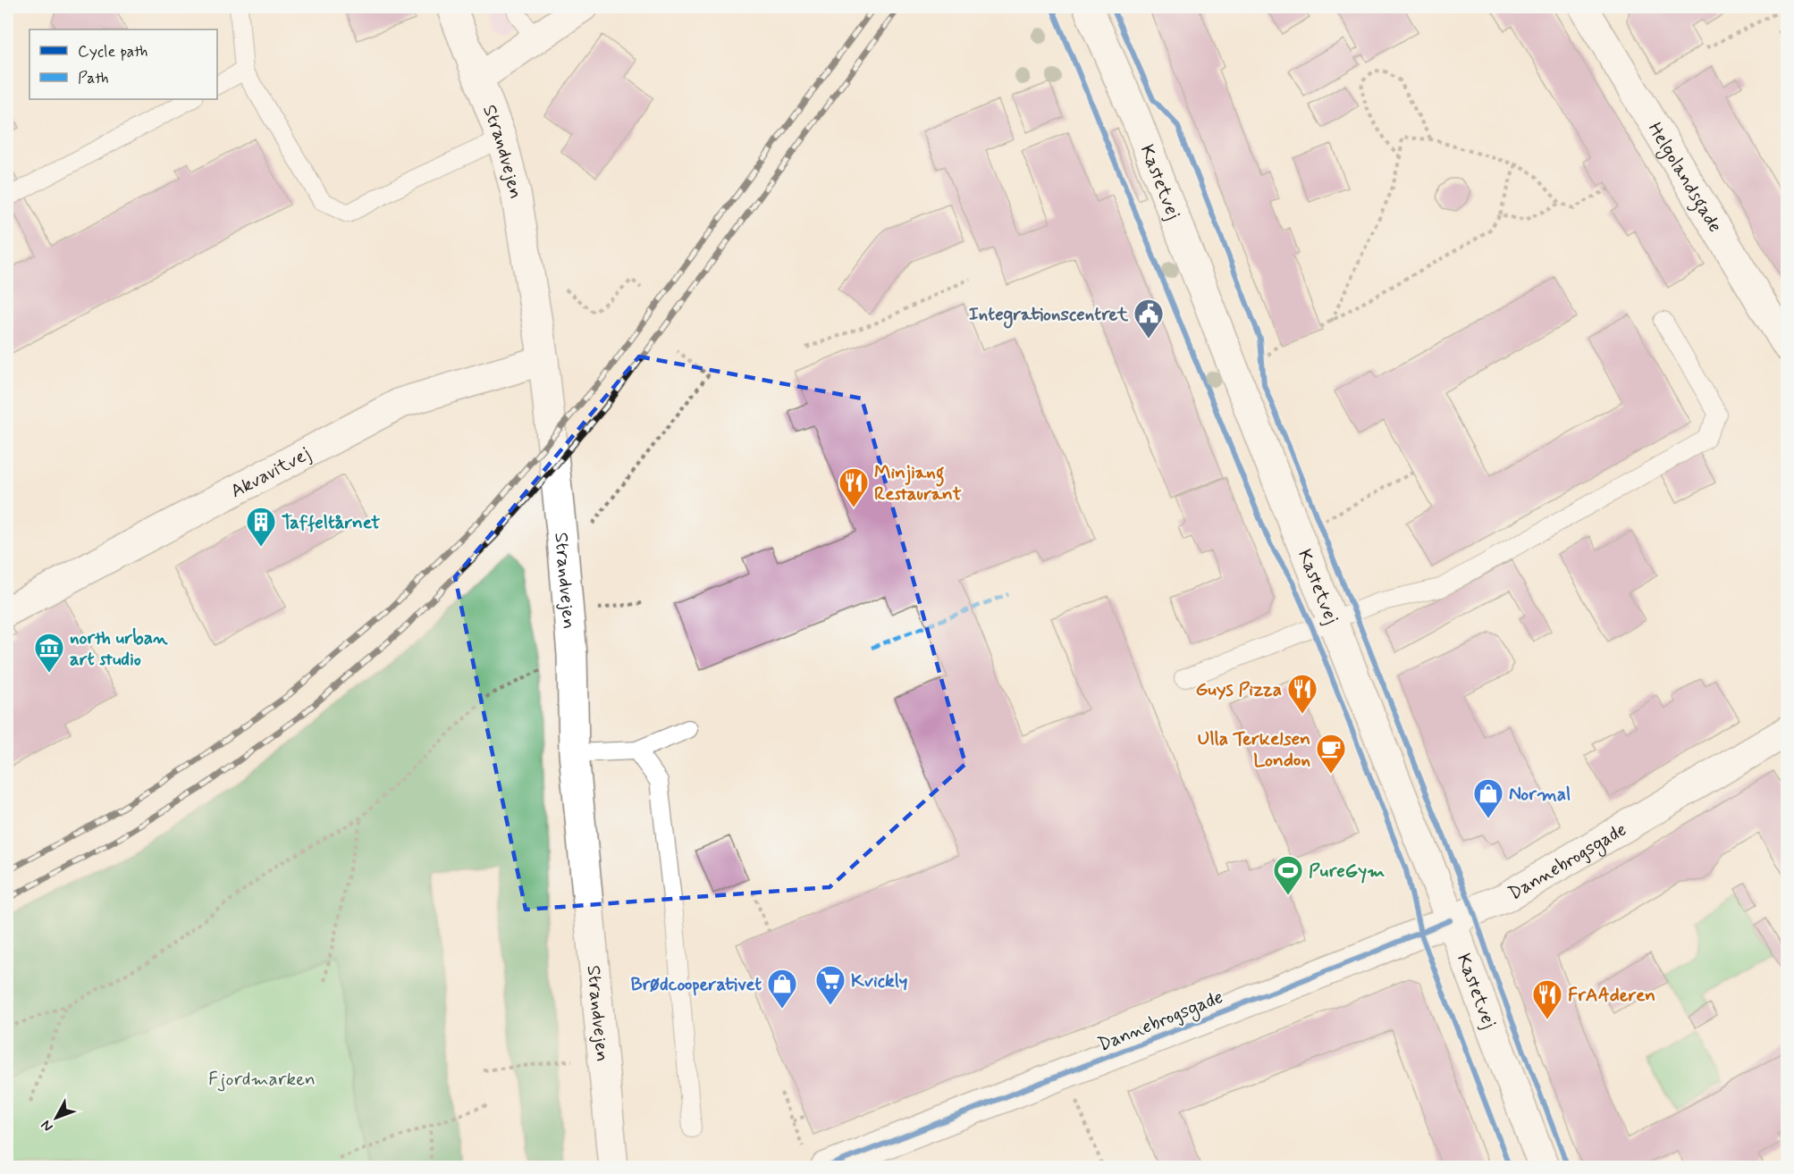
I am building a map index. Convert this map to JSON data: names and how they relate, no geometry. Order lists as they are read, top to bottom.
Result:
{
  "streets": {
    "street": [
      "Strandvejen",
      "Helgolandsgade",
      "Kastetvej",
      "Akvavitvej",
      "Dannebrogsgade"
    ]
  },
  "crossings": [
    ["Strandvejen", "Akvavitvej"],
    ["Kastetvej", "Dannebrogsgade"]
  ],
  "parks": ["Fjordmarken"],
  "places": {
    "public building": ["Integrationscentret"],
    "restaurant": ["Minjiang Restaurant", "Guys Pizza", "FrAAderen"],
    "building": ["Taffeltårnet"],
    "museum": ["north urban art studio"],
    "cafe": ["Ulla Terkelsen London"],
    "shop": ["Normal", "Brødcooperativet"],
    "sports": ["PureGym"],
    "supermarket": ["Kvickly"]
  },
  "legend": ["Cycle path", "Path"],
  "north": "bottom left"
}
